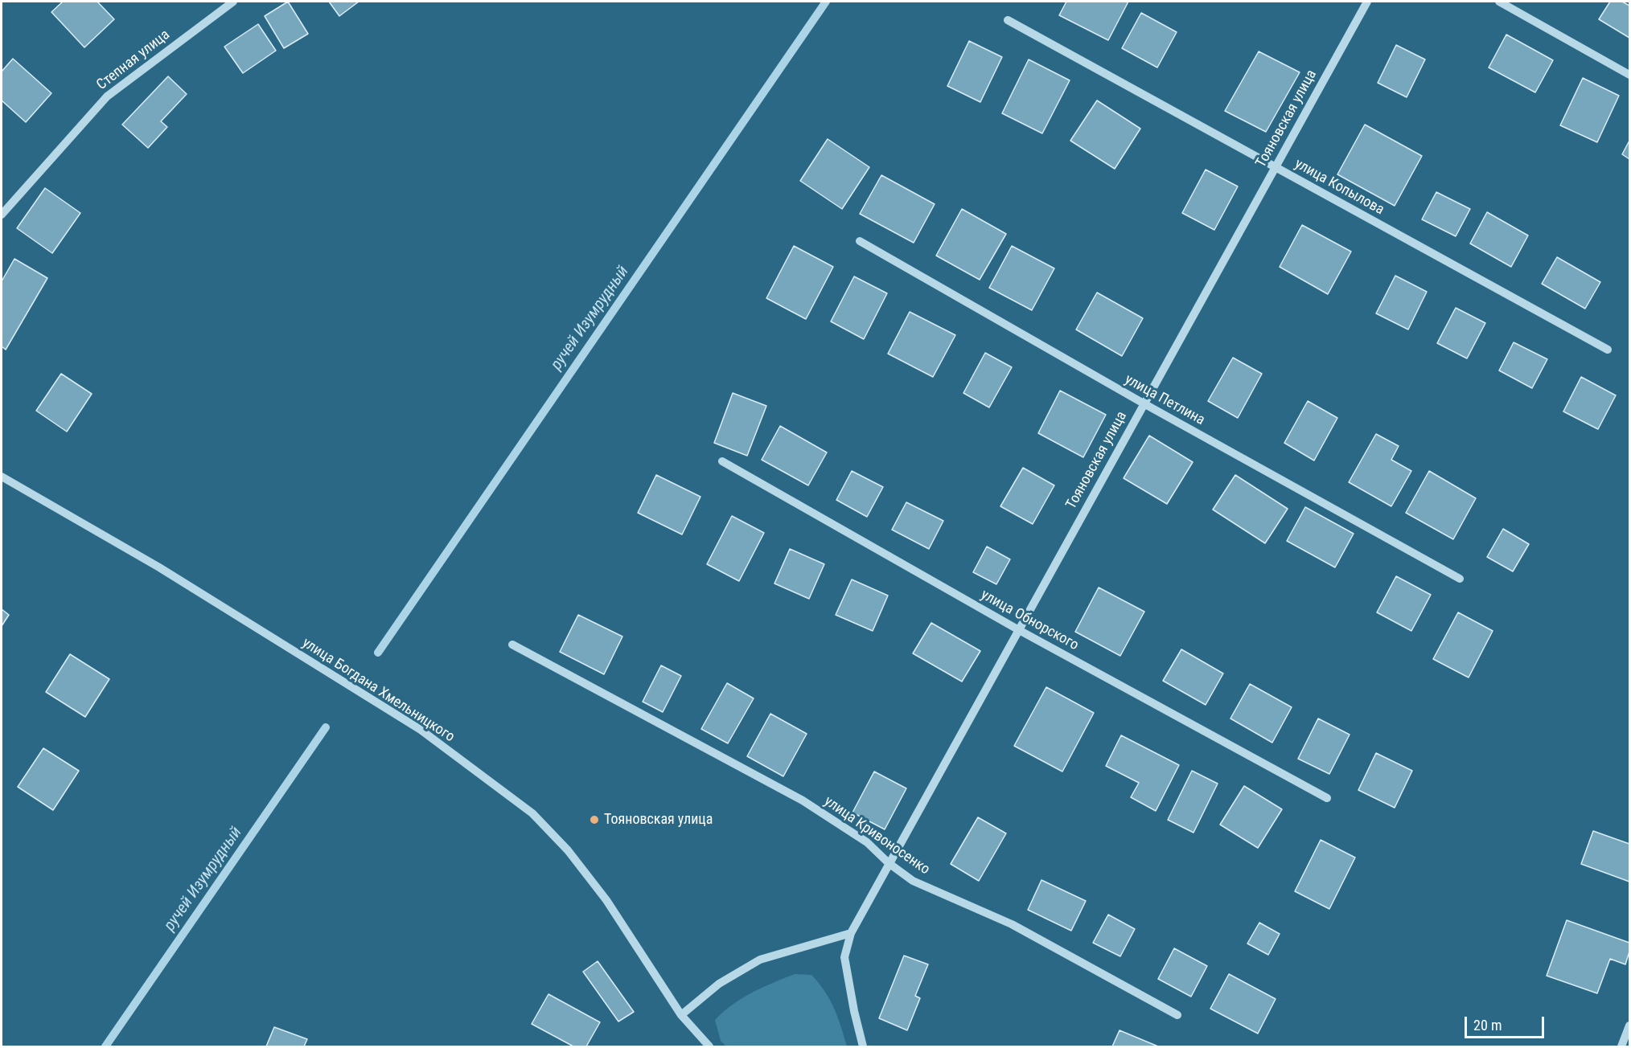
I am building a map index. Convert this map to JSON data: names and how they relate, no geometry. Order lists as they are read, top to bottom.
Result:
{
  "streets": {
    "street": [
      "Степная улица",
      "Тояновская улица",
      "улица Копылова",
      "улица Петлина",
      "улица Обнорского",
      "улица Богдана Хмельницкого",
      "улица Кривоносенко"
    ]
  },
  "crossings": [
    ["Тояновская улица", "улица Копылова"],
    ["Тояновская улица", "улица Петлина"],
    ["Тояновская улица", "улица Обнорского"],
    ["Тояновская улица", "улица Кривоносенко"]
  ],
  "water": ["ручей Изумрудный"],
  "places": ["Тояновская улица"],
  "scale_bar": "20 m"
}
